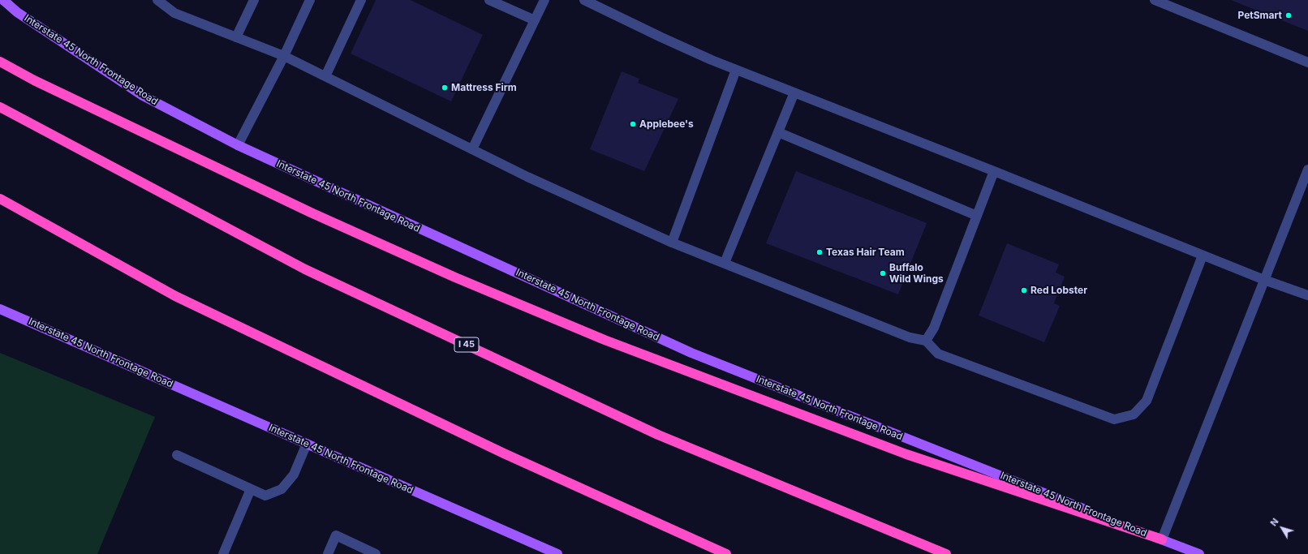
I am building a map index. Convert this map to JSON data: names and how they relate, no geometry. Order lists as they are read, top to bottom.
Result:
{
  "streets": {
    "highway": ["I 45"],
    "main road": ["Interstate 45 North Frontage Road"]
  },
  "places": [
    "PetSmart",
    "Mattress Firm",
    "Applebee's",
    "Texas Hair Team",
    "Buffalo Wild Wings",
    "Red Lobster"
  ],
  "north": "top left"
}
